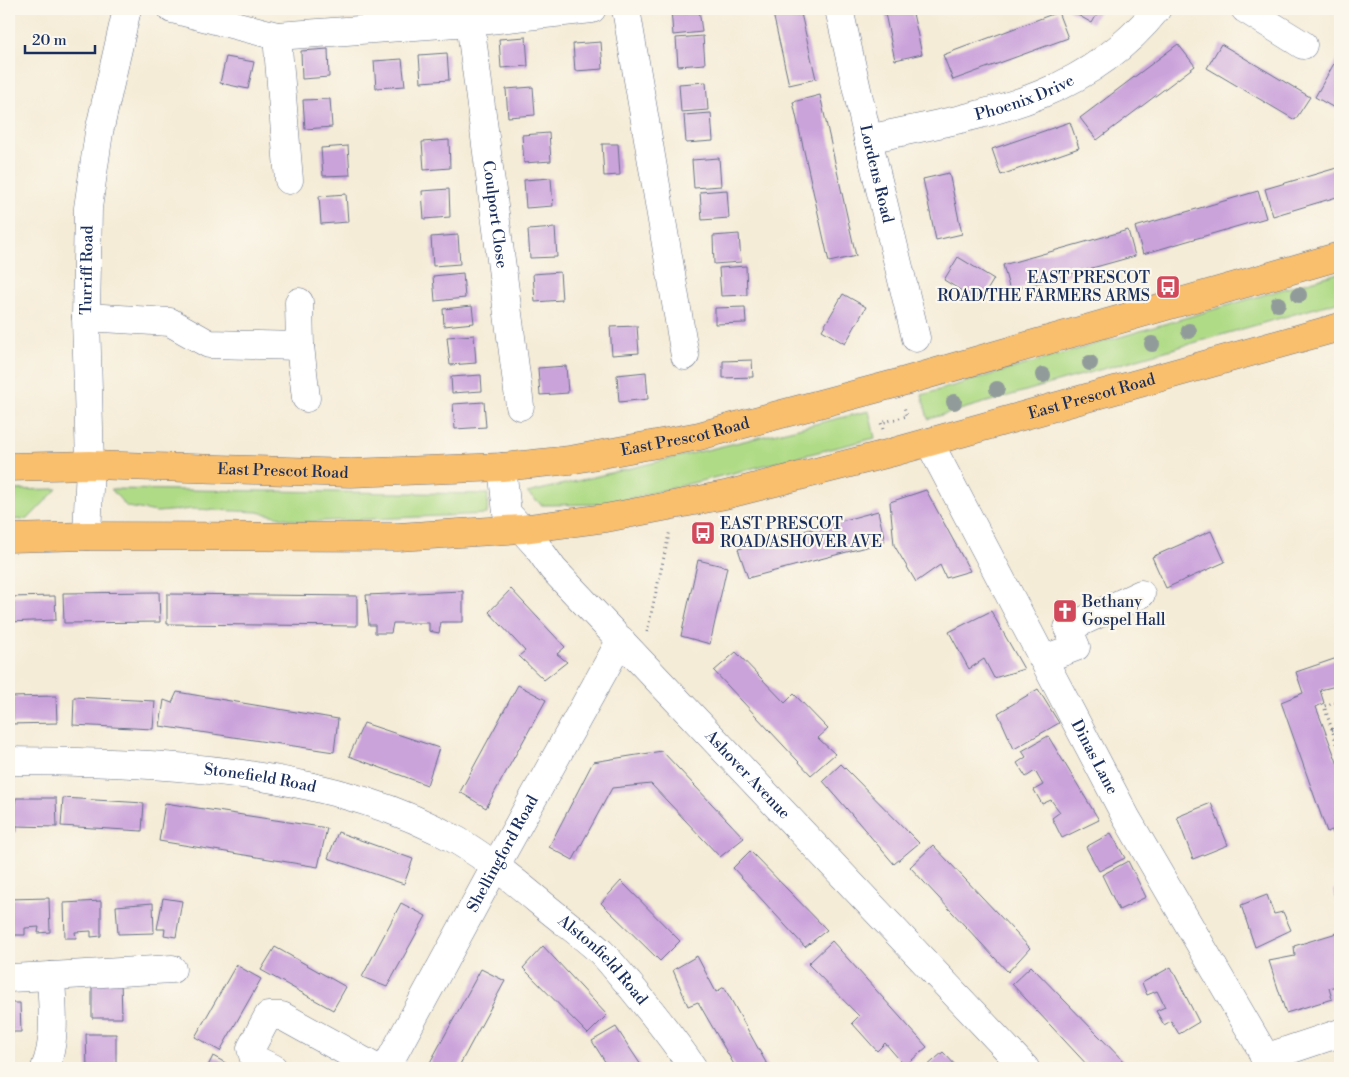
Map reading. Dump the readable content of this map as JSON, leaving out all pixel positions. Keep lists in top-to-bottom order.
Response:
{
  "streets": {
    "highway": ["East Prescot Road"],
    "street": [
      "Phoenix Drive",
      "Lordens Road",
      "Coulport Close",
      "Turriff Road",
      "Dinas Lane",
      "Ashover Avenue",
      "Stonefield Road",
      "Shellingford Road",
      "Alstonfield Road"
    ]
  },
  "crossings": [
    ["Phoenix Drive", "Lordens Road"],
    ["Turriff Road", "East Prescot Road"],
    ["East Prescot Road", "Dinas Lane"],
    ["East Prescot Road", "Ashover Avenue"],
    ["Ashover Avenue", "Shellingford Road"],
    ["Stonefield Road", "Shellingford Road"],
    ["Stonefield Road", "Alstonfield Road"],
    ["Shellingford Road", "Alstonfield Road"]
  ],
  "places": {
    "bus stop": ["EAST PRESCOT ROAD/THE FARMERS ARMS", "EAST PRESCOT ROAD/ASHOVER AVE"],
    "church": ["Bethany Gospel Hall"]
  },
  "scale_bar": "20 m"
}
